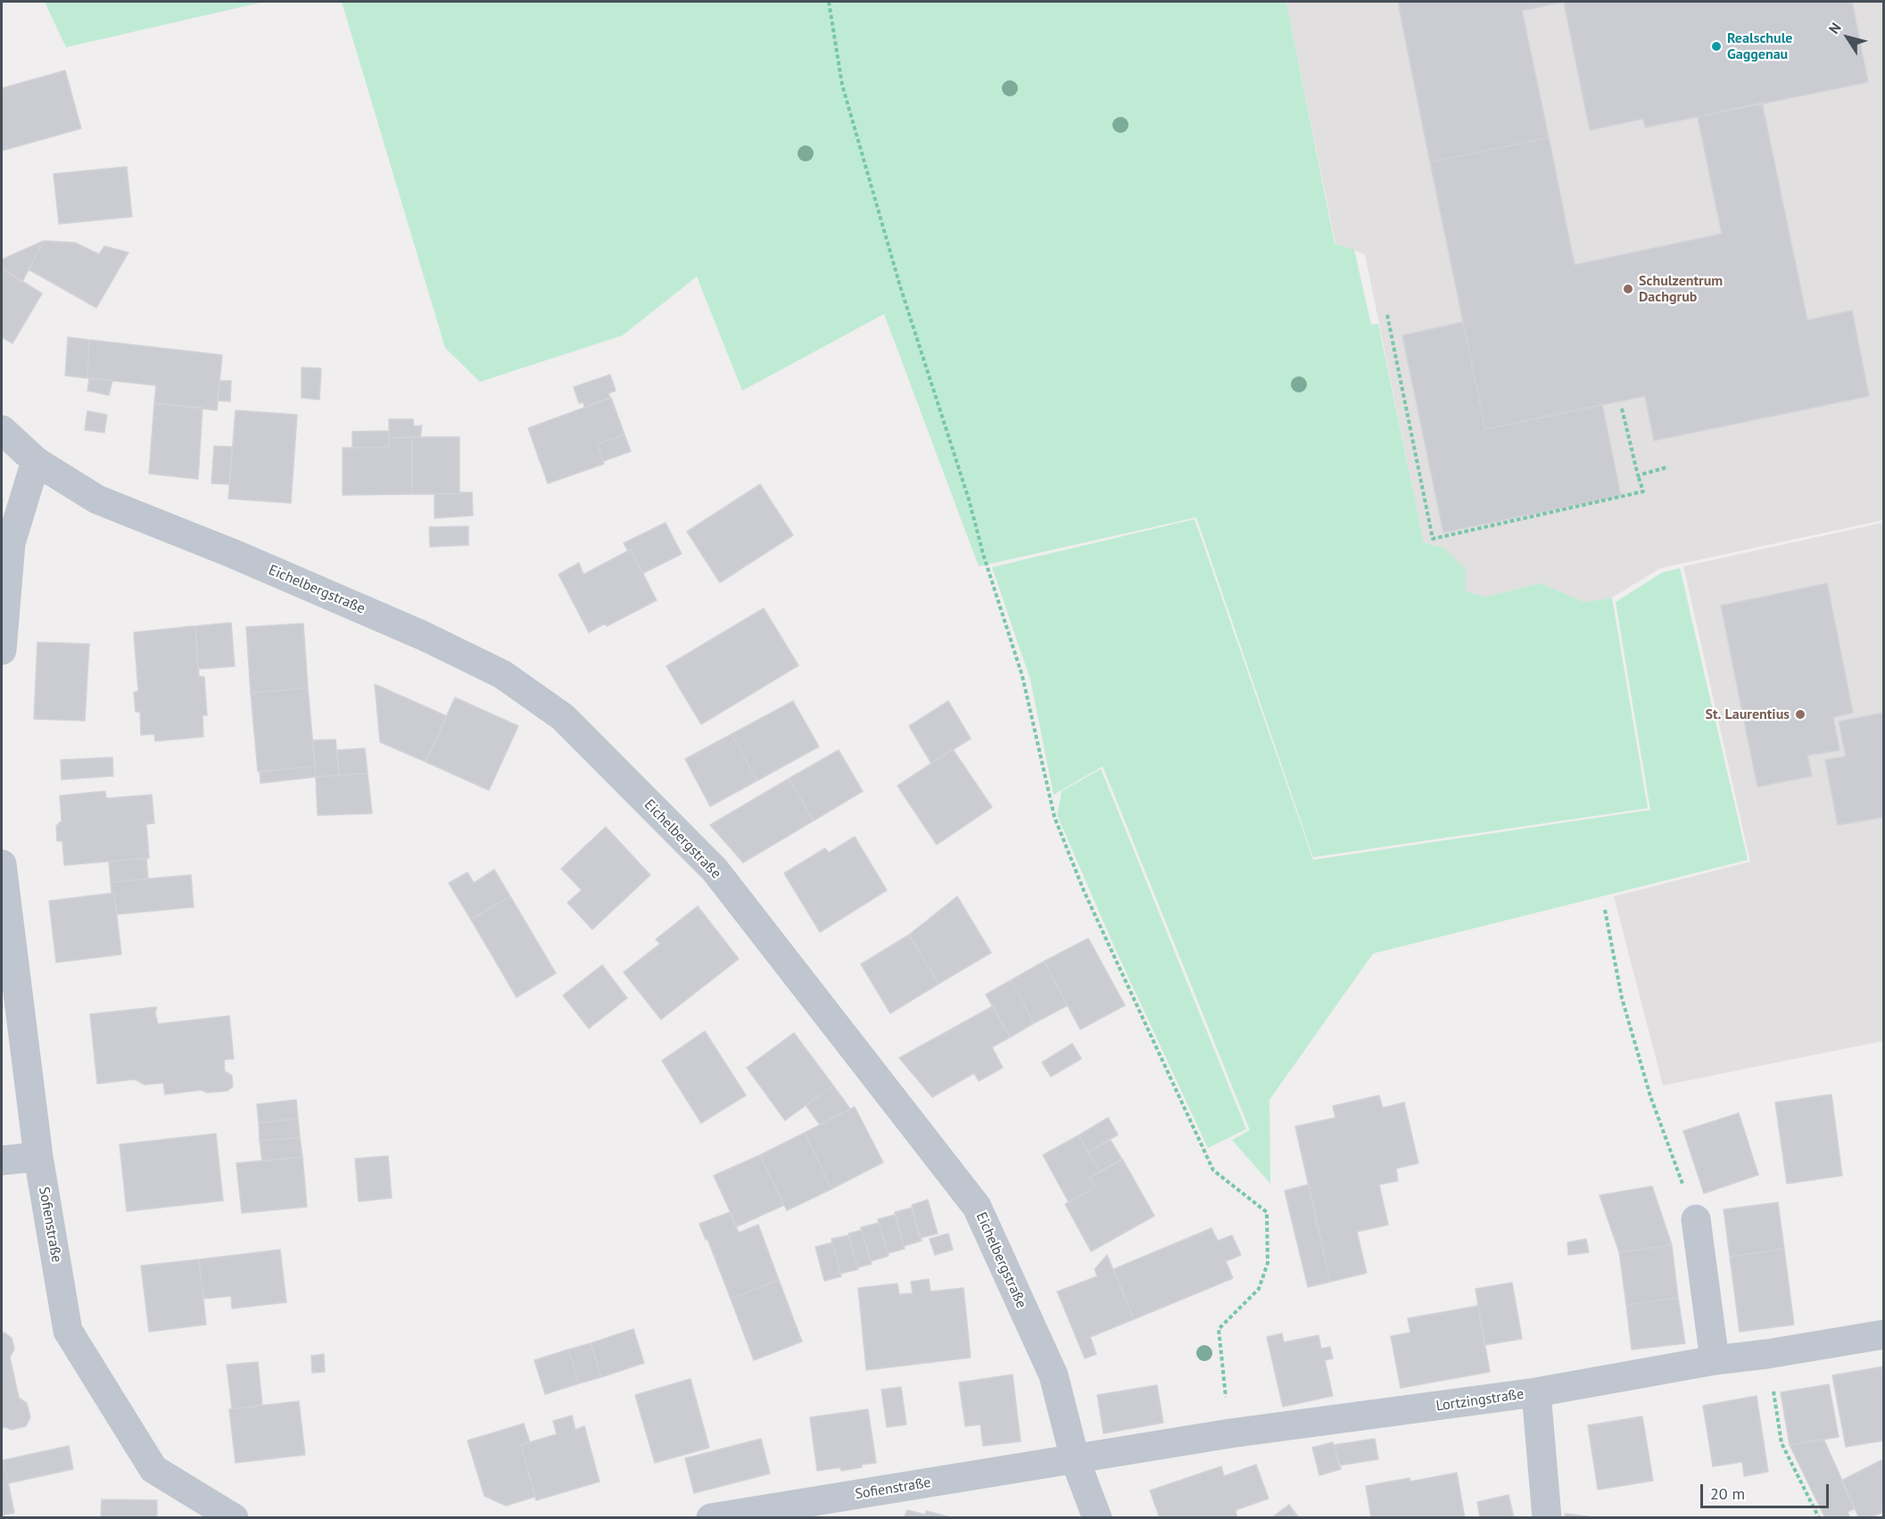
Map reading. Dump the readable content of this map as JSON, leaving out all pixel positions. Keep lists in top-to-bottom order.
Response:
{
  "streets": {
    "street": ["Eichelbergstraße", "Sofienstraße", "Lortzingstraße"]
  },
  "crossings": [
    ["Eichelbergstraße", "Sofienstraße"],
    ["Eichelbergstraße", "Lortzingstraße"],
    ["Sofienstraße", "Lortzingstraße"]
  ],
  "places": ["Realschule Gaggenau", "Schulzentrum Dachgrub", "St. Laurentius"],
  "scale_bar": "20 m",
  "north": "top left"
}
